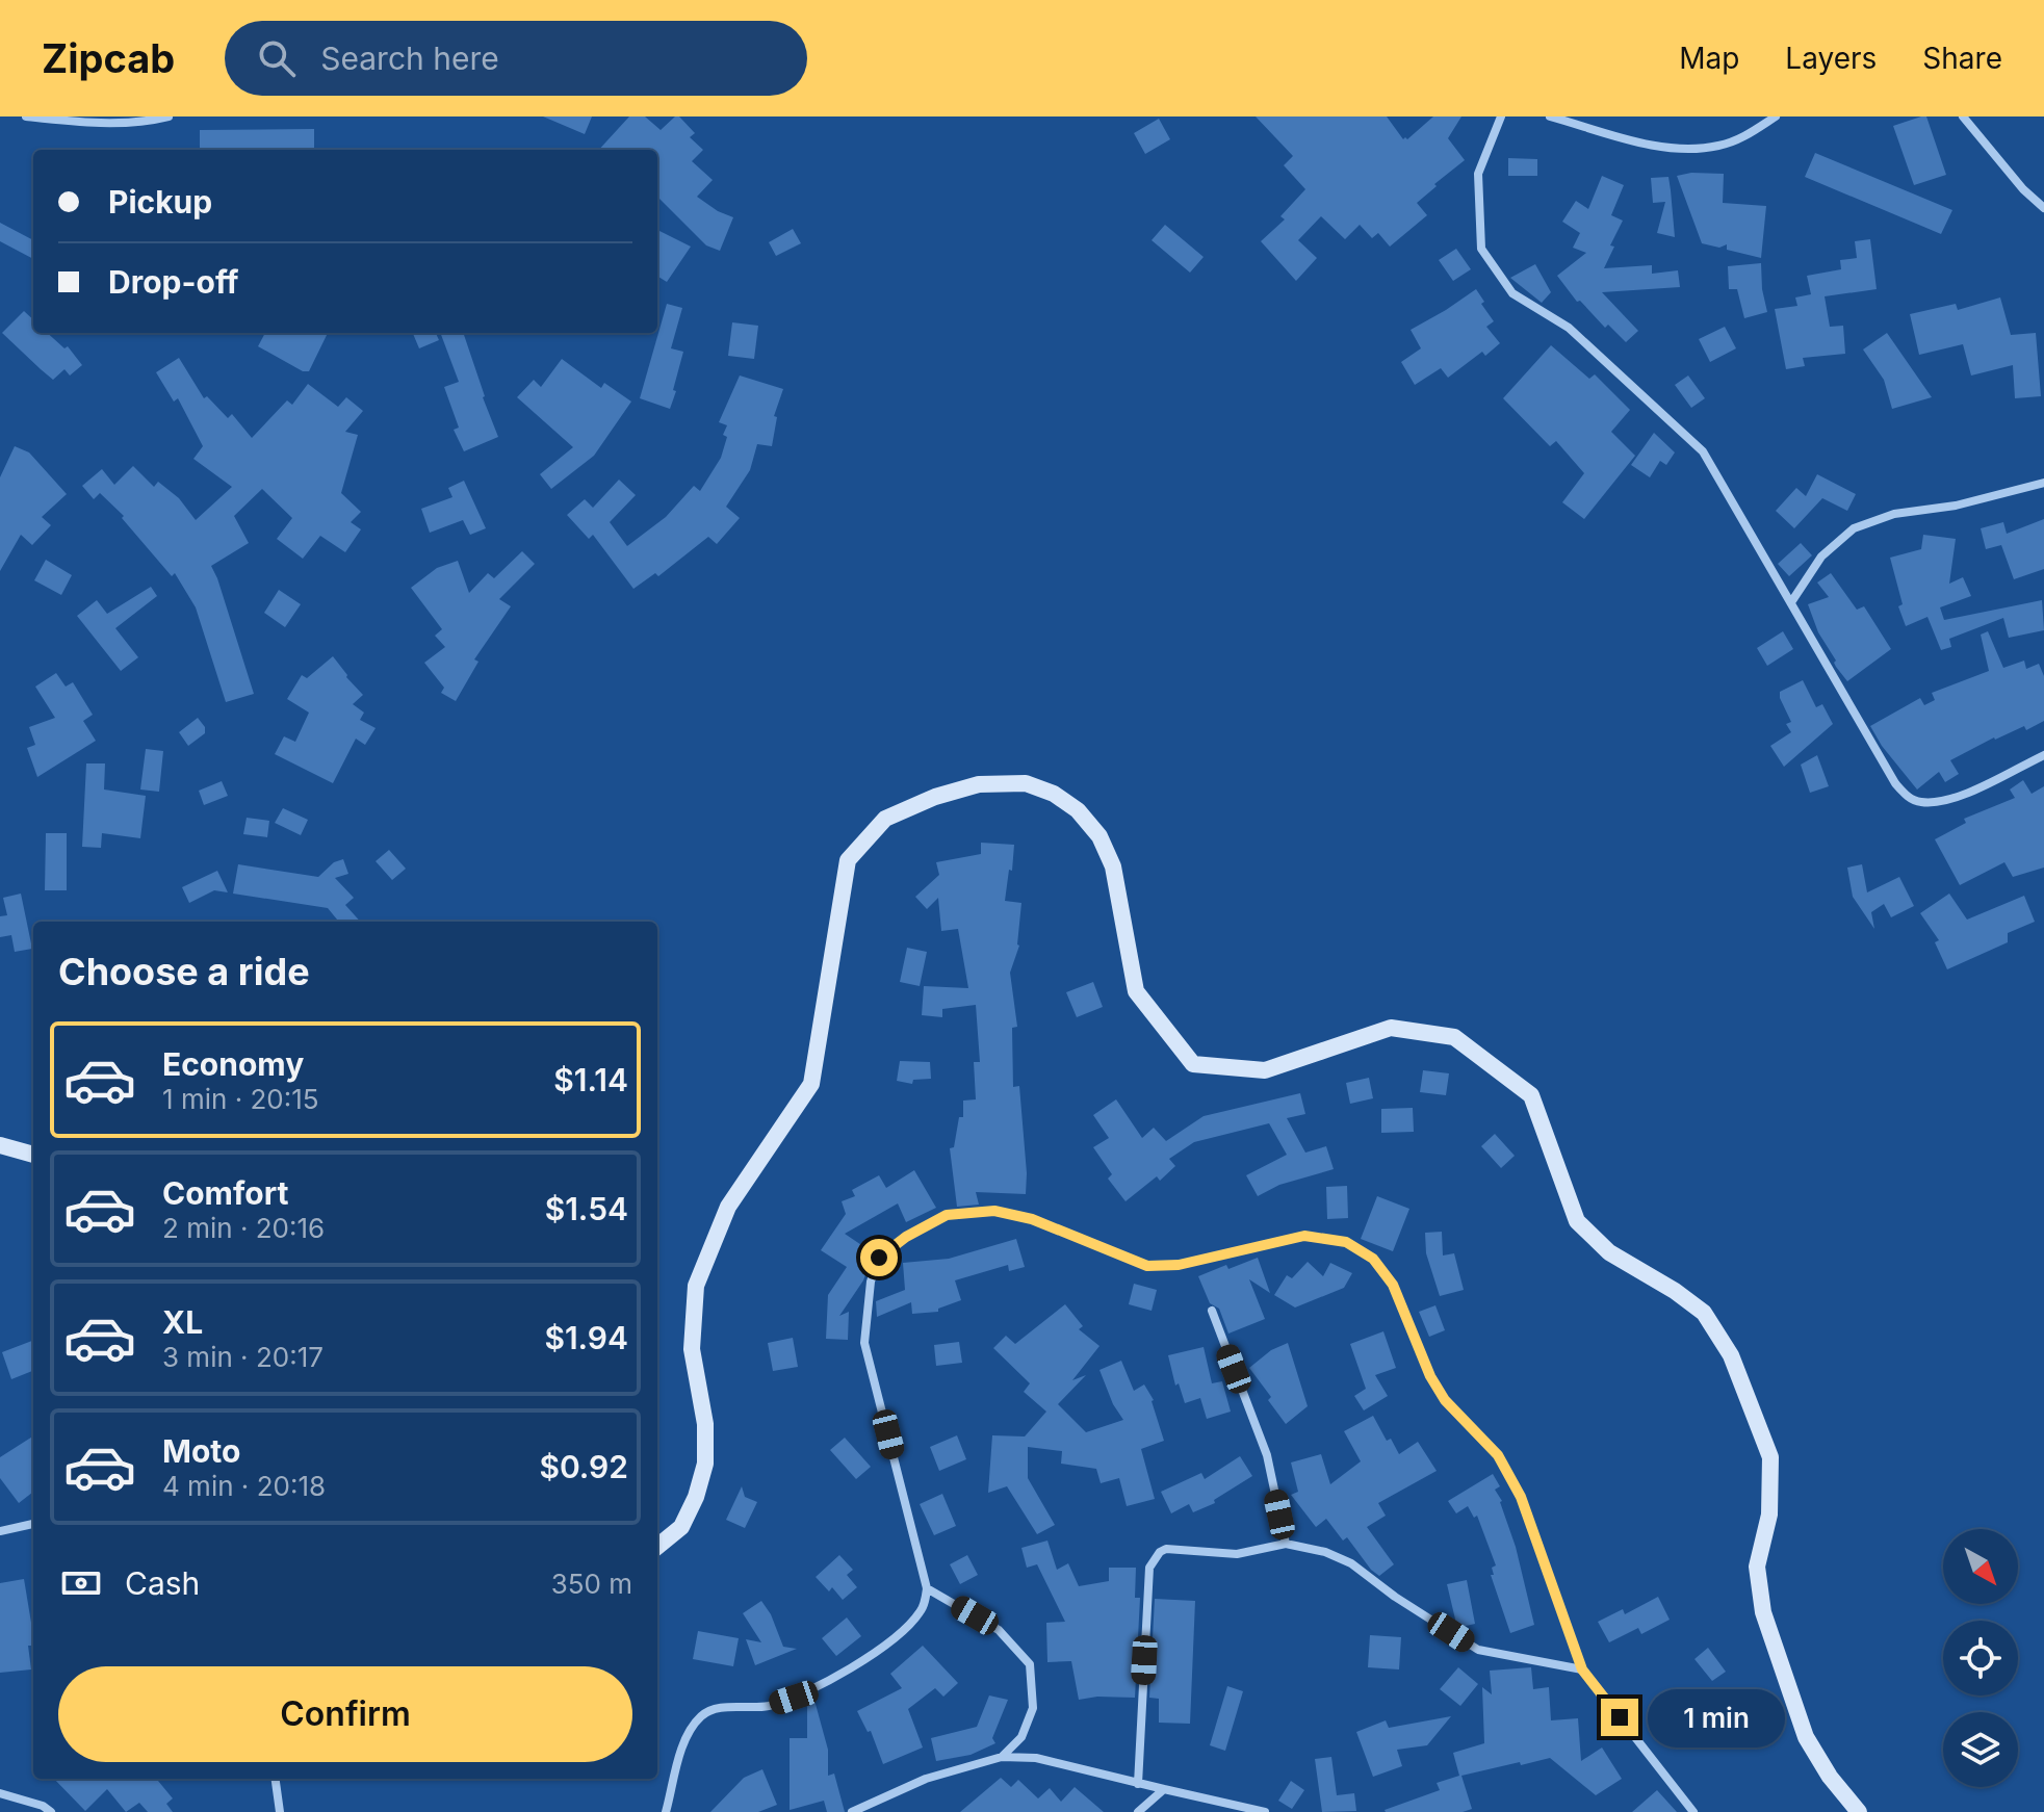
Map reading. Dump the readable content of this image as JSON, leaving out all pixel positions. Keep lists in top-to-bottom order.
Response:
{
  "north": "bottom right",
  "page": {
    "header": "Zipcab",
    "search": "Search here",
    "nav": ["Map", "Layers", "Share"],
    "banner": ["Pickup", "Drop-off"],
    "heading": "Choose a ride",
    "list": [
      {
        "name": "Economy",
        "note": "1 min · 20:15",
        "value": "$1.14"
      },
      {
        "name": "Comfort",
        "note": "2 min · 20:16",
        "value": "$1.54"
      },
      {
        "name": "XL",
        "note": "3 min · 20:17",
        "value": "$1.94"
      },
      {
        "name": "Moto",
        "note": "4 min · 20:18",
        "value": "$0.92"
      }
    ],
    "pay": ["Cash", "350 m"],
    "buttons": "Confirm",
    "bubble": "1 min"
  }
}
